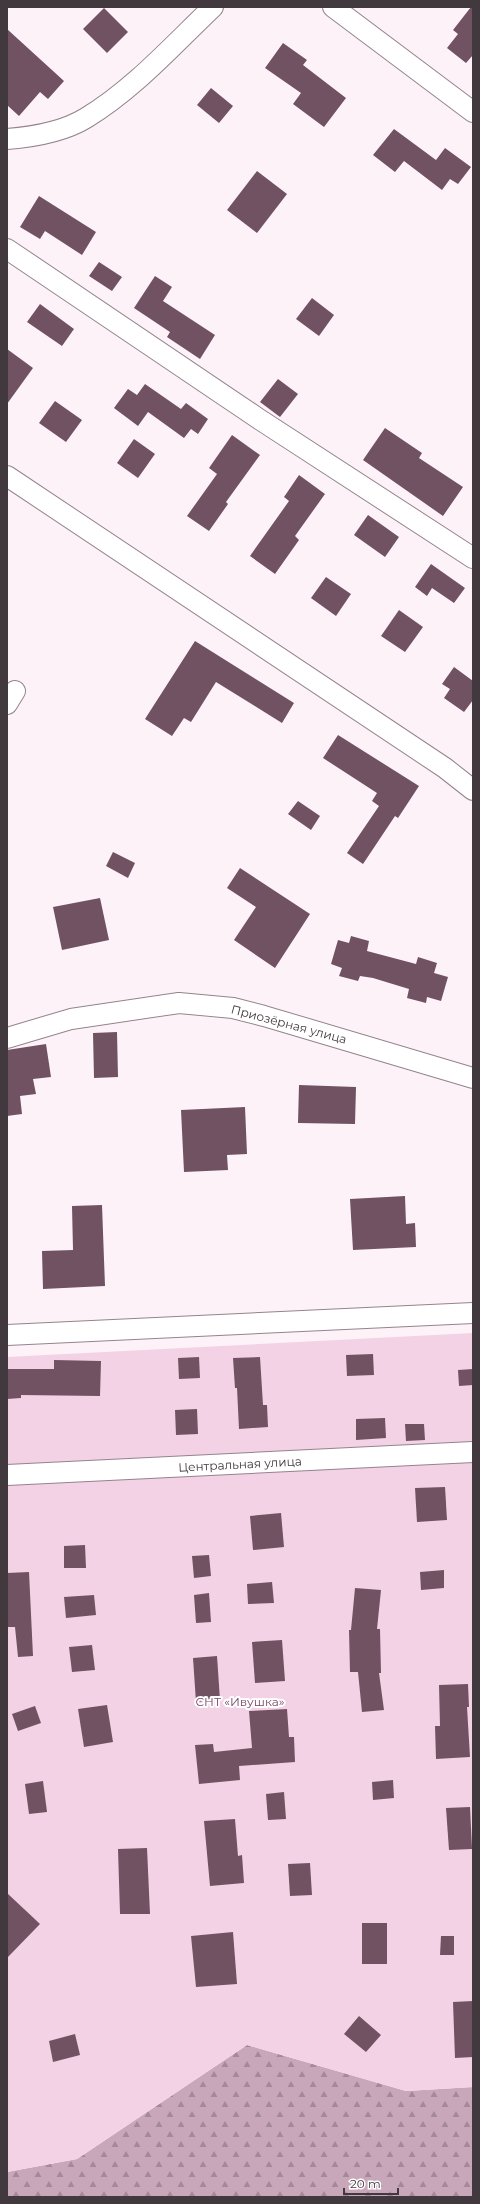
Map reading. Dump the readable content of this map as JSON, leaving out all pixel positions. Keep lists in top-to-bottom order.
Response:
{
  "streets": {
    "street": ["Приозёрная улица", "Центральная улица"]
  },
  "parks": ["СНТ «Ивушка»"],
  "scale_bar": "20 m"
}
